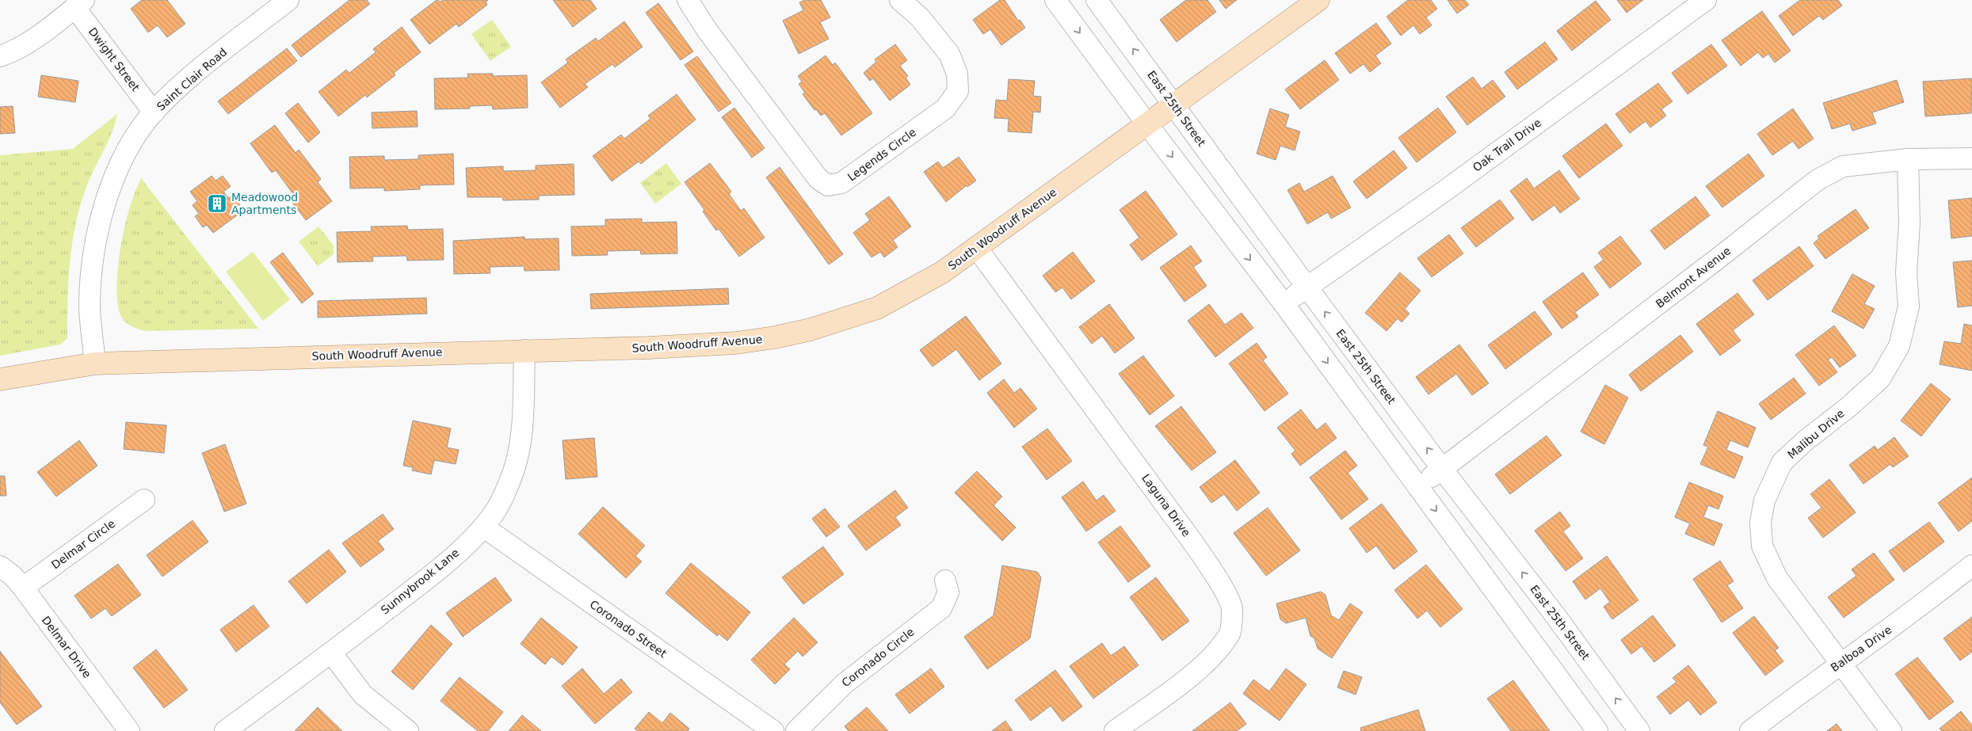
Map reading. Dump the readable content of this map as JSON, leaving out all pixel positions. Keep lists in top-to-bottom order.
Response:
{
  "streets": {
    "main road": ["South Woodruff Avenue"],
    "street": [
      "Dwight Street",
      "Saint Clair Road",
      "East 25th Street",
      "Oak Trail Drive",
      "Legends Circle",
      "Belmont Avenue",
      "Malibu Drive",
      "Laguna Drive",
      "Delmar Circle",
      "Sunnybrook Lane",
      "Coronado Street",
      "Delmar Drive",
      "Balboa Drive",
      "Coronado Circle"
    ]
  },
  "crossings": [
    ["Dwight Street", "Saint Clair Road"],
    ["Saint Clair Road", "South Woodruff Avenue"],
    ["East 25th Street", "Oak Trail Drive"],
    ["East 25th Street", "South Woodruff Avenue"],
    ["East 25th Street", "Belmont Avenue"],
    ["South Woodruff Avenue", "Laguna Drive"],
    ["South Woodruff Avenue", "Sunnybrook Lane"],
    ["Belmont Avenue", "Malibu Drive"],
    ["Malibu Drive", "Balboa Drive"],
    ["Delmar Circle", "Delmar Drive"],
    ["Sunnybrook Lane", "Coronado Street"]
  ],
  "places": {
    "building": ["Meadowood Apartments"]
  }
}
